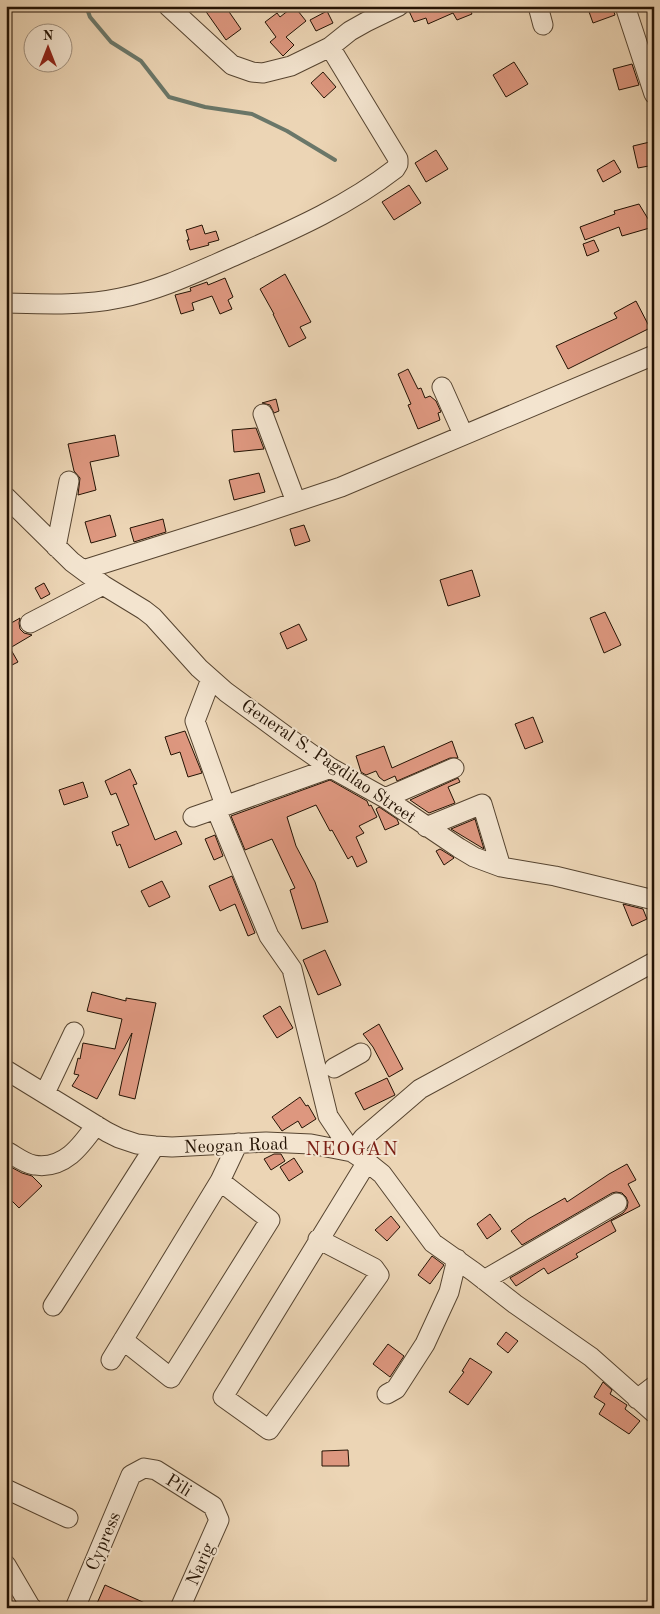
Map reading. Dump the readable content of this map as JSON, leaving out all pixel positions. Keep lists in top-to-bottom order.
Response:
{
  "streets": {
    "street": [
      "General S. Pagdilao Street",
      "Neogan Road",
      "Pili",
      "Cypress",
      "Narig"
    ]
  },
  "crossings": [
    ["Pili", "Cypress"],
    ["Pili", "Narig"]
  ],
  "districts": ["NEOGAN"],
  "north": "top"
}
